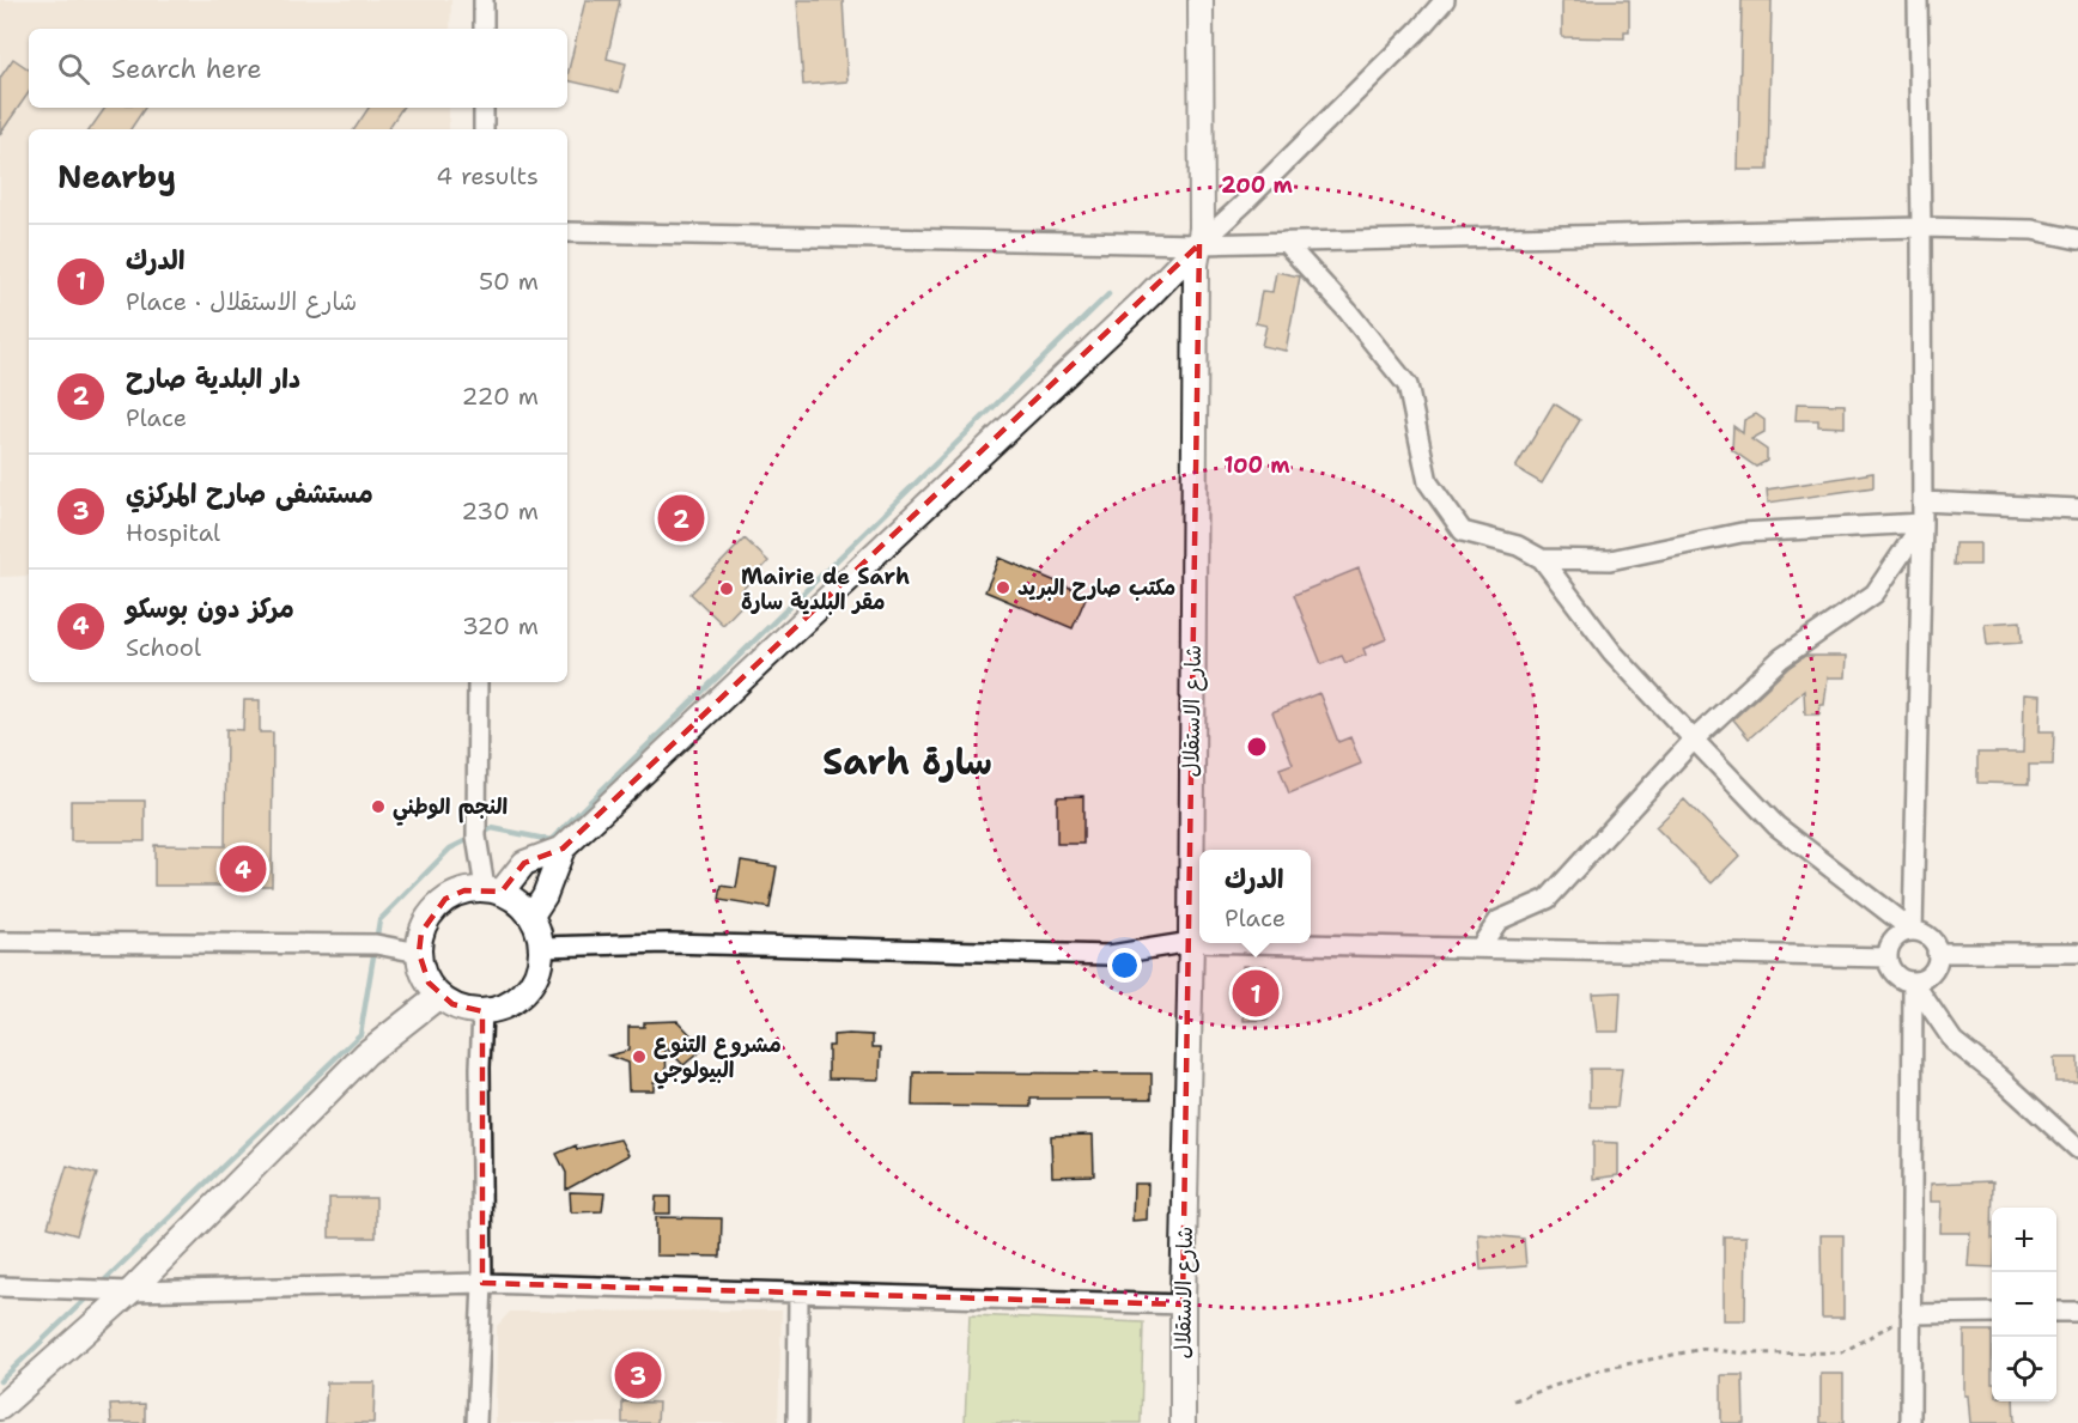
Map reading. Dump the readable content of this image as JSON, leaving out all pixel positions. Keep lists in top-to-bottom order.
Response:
{
  "streets": {
    "street": ["شارع الاستقلال"]
  },
  "districts": ["Sarh سارة"],
  "places": [
    "مكتب صارح البريد",
    "Mairie de Sarh مقر البلدية سارة",
    "النجم الوطني",
    "مشروع التنوع البيولوجي"
  ],
  "page": {
    "search": "Search here",
    "heading": ["Nearby", "4 results"],
    "list": [
      {
        "mark": "1",
        "name": "الدرك",
        "note": "Place · شارع الاستقلال",
        "value": "50 m"
      },
      {
        "mark": "2",
        "name": "دار البلدية صارح",
        "note": "Place",
        "value": "220 m"
      },
      {
        "mark": "3",
        "name": "مستشفى صارح المركزي",
        "note": "Hospital",
        "value": "230 m"
      },
      {
        "mark": "4",
        "name": "مركز دون بوسكو",
        "note": "School",
        "value": "320 m"
      }
    ],
    "pins": [
      "2",
      "4",
      "1",
      "3"
    ],
    "popup": ["الدرك", "Place"],
    "map_buttons": ["+", "−"]
  },
  "rings": ["200 m", "100 m"]
}
